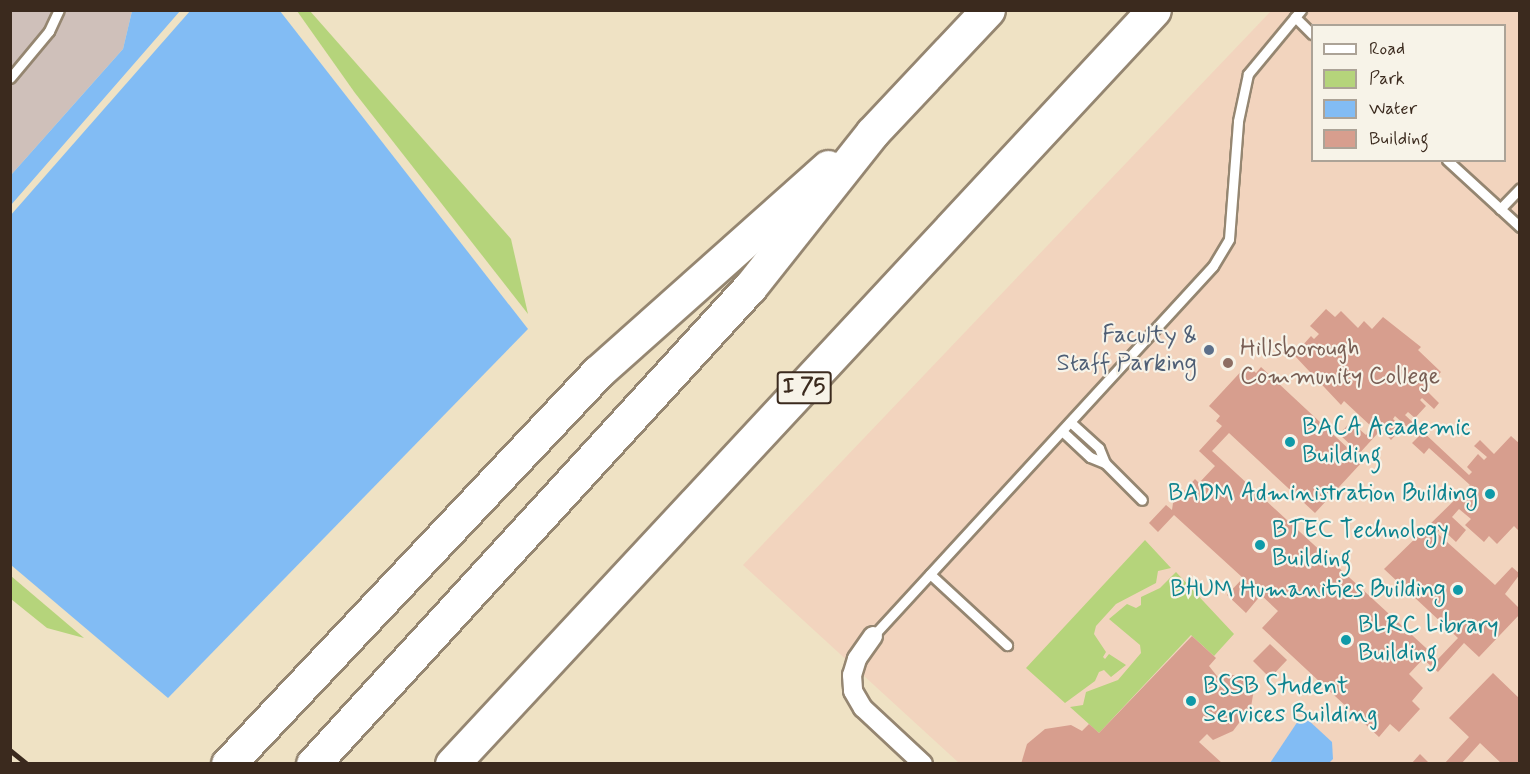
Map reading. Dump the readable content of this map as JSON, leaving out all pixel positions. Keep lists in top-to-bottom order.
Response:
{
  "streets": {
    "highway": ["I 75"]
  },
  "places": [
    "Faculty & Staff Parking",
    "Hillsborough Community College",
    "BACA Academic Building",
    "BADM Administration Building",
    "BTEC Technology Building",
    "BHUM Humanities Building",
    "BLRC Library Building",
    "BSSB Student Services Building"
  ],
  "legend": [
    "Road",
    "Park",
    "Water",
    "Building"
  ]
}
